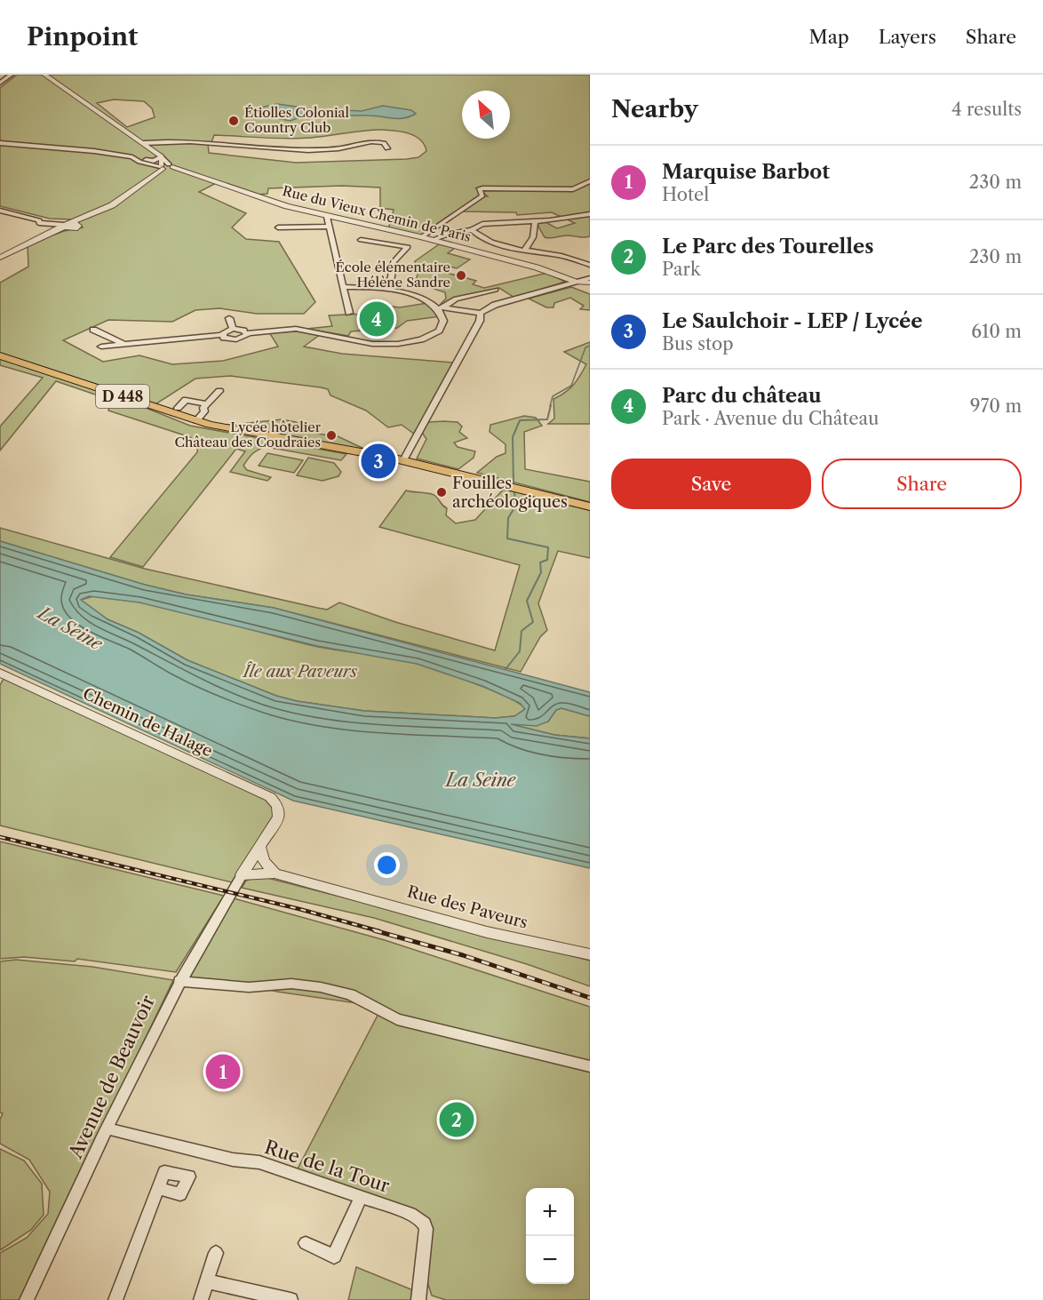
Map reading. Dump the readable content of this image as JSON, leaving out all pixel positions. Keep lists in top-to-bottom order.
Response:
{
  "streets": {
    "main road": ["D 448"],
    "street": [
      "Rue du Vieux Chemin de Paris",
      "Chemin de Halage",
      "Rue des Paveurs",
      "Avenue de Beauvoir",
      "Rue de la Tour"
    ]
  },
  "crossings": [
    ["Rue des Paveurs", "Avenue de Beauvoir"],
    ["Avenue de Beauvoir", "Rue de la Tour"]
  ],
  "water": ["La Seine"],
  "parks": ["Île aux Paveurs"],
  "places": [
    "Étiolles Colonial Country Club",
    "École élémentaire Hélène Sandre",
    "Lycée hôtelier Château des Coudraies",
    "Fouilles archéologiques"
  ],
  "north": "top left",
  "page": {
    "header": "Pinpoint",
    "nav": ["Map", "Layers", "Share"],
    "heading": ["Nearby", "4 results"],
    "list": [
      {
        "mark": "1",
        "name": "Marquise Barbot",
        "note": "Hotel",
        "value": "230 m"
      },
      {
        "mark": "2",
        "name": "Le Parc des Tourelles",
        "note": "Park",
        "value": "230 m"
      },
      {
        "mark": "3",
        "name": "Le Saulchoir - LEP / Lycée",
        "note": "Bus stop",
        "value": "610 m"
      },
      {
        "mark": "4",
        "name": "Parc du château",
        "note": "Park · Avenue du Château",
        "value": "970 m"
      }
    ],
    "pins": [
      "4",
      "3",
      "1",
      "2"
    ],
    "buttons": ["Save", "Share"],
    "map_buttons": ["+", "−"]
  }
}
